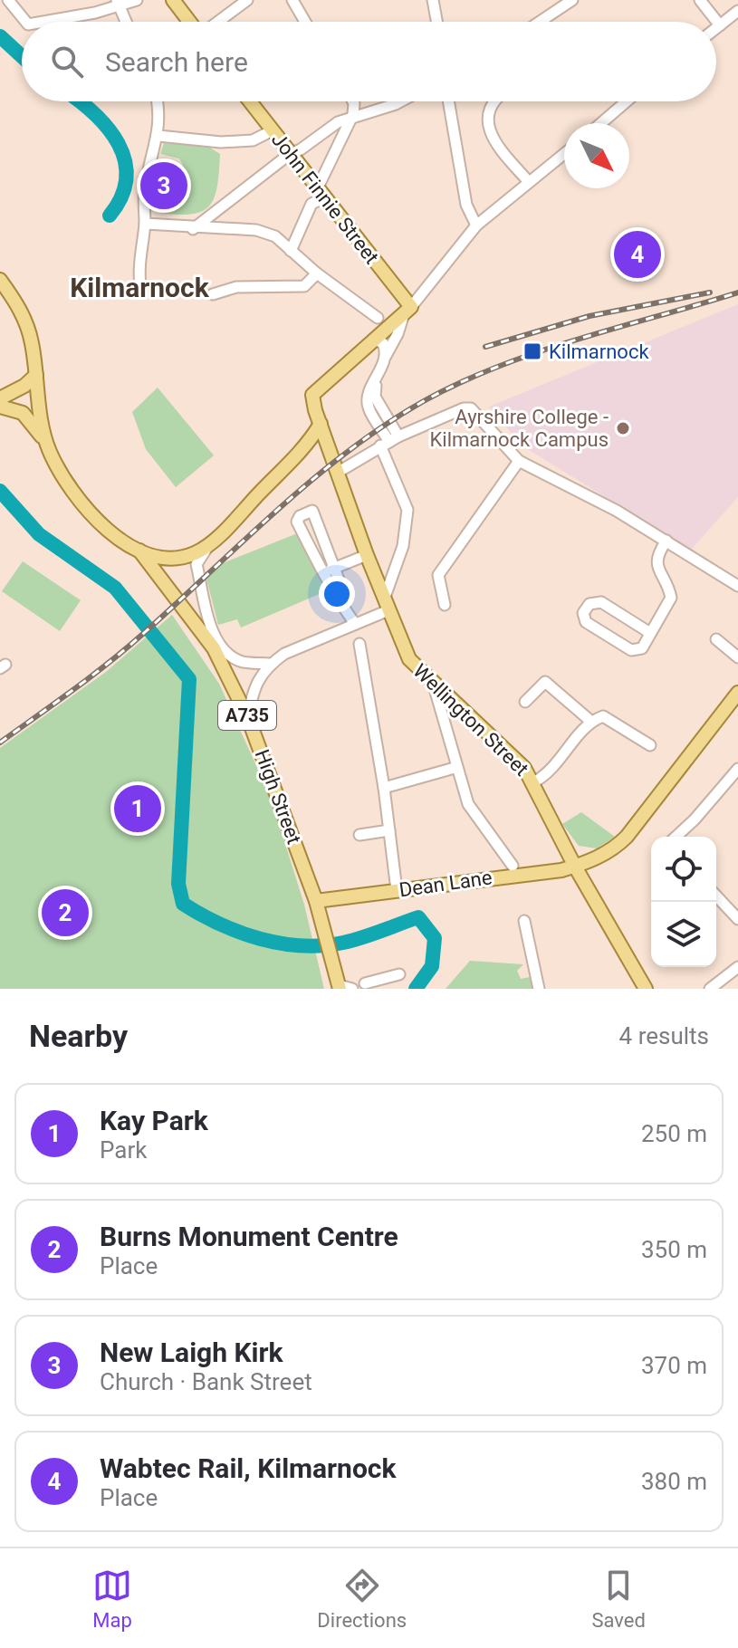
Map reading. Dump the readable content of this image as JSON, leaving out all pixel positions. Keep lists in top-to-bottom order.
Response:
{
  "streets": {
    "main road": [
      "John Finnie Street",
      "A735",
      "Wellington Street",
      "High Street",
      "Dean Lane"
    ]
  },
  "crossings": [
    ["A735", "Wellington Street"],
    ["A735", "High Street"],
    ["Wellington Street", "Dean Lane"],
    ["High Street", "Dean Lane"]
  ],
  "districts": ["Kilmarnock"],
  "places": {
    "transit": ["Kilmarnock"],
    "other": ["Ayrshire College - Kilmarnock Campus"]
  },
  "north": "bottom right",
  "page": {
    "search": "Search here",
    "pins": [
      "3",
      "4",
      "1",
      "2"
    ],
    "heading": ["Nearby", "4 results"],
    "list": [
      {
        "mark": "1",
        "name": "Kay Park",
        "note": "Park",
        "value": "250 m"
      },
      {
        "mark": "2",
        "name": "Burns Monument Centre",
        "note": "Place",
        "value": "350 m"
      },
      {
        "mark": "3",
        "name": "New Laigh Kirk",
        "note": "Church · Bank Street",
        "value": "370 m"
      },
      {
        "mark": "4",
        "name": "Wabtec Rail, Kilmarnock",
        "note": "Place",
        "value": "380 m"
      }
    ],
    "nav": ["Map", "Directions", "Saved"]
  }
}
